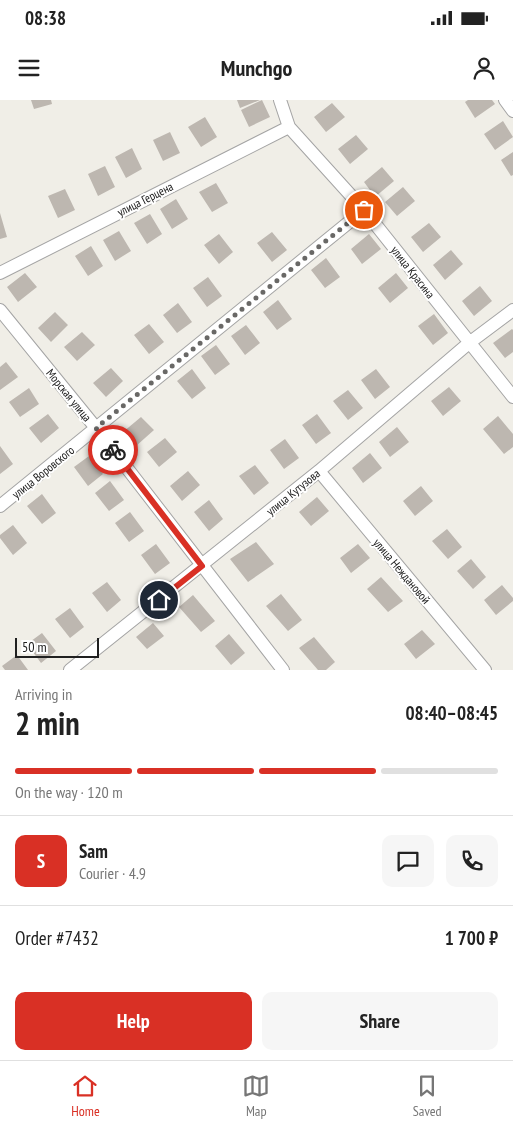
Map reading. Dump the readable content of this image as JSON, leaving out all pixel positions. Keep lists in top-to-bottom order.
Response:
{
  "streets": {
    "street": [
      "улица Герцена",
      "улица Красина",
      "Морская улица",
      "улица Воровского",
      "улица Кутузова",
      "улица Неждановой"
    ]
  },
  "crossings": [
    ["улица Герцена", "улица Красина"],
    ["улица Красина", "улица Воровского"],
    ["улица Красина", "улица Кутузова"],
    ["Морская улица", "улица Воровского"],
    ["Морская улица", "улица Кутузова"],
    ["улица Кутузова", "улица Неждановой"]
  ],
  "scale_bar": "50 m",
  "page": {
    "status": "08:38",
    "header": "Munchgo",
    "scale": "50 m",
    "heading": ["2 min", "Arriving in", "08:40–08:45"],
    "panel": [
      "Sam",
      "Courier · 4.9",
      "Order #7432",
      "1 700 ₽"
    ],
    "bar": "On the way · 120 m",
    "round": "S",
    "buttons": ["Help", "Share"],
    "tabs": ["Home", "Map", "Saved"]
  }
}
